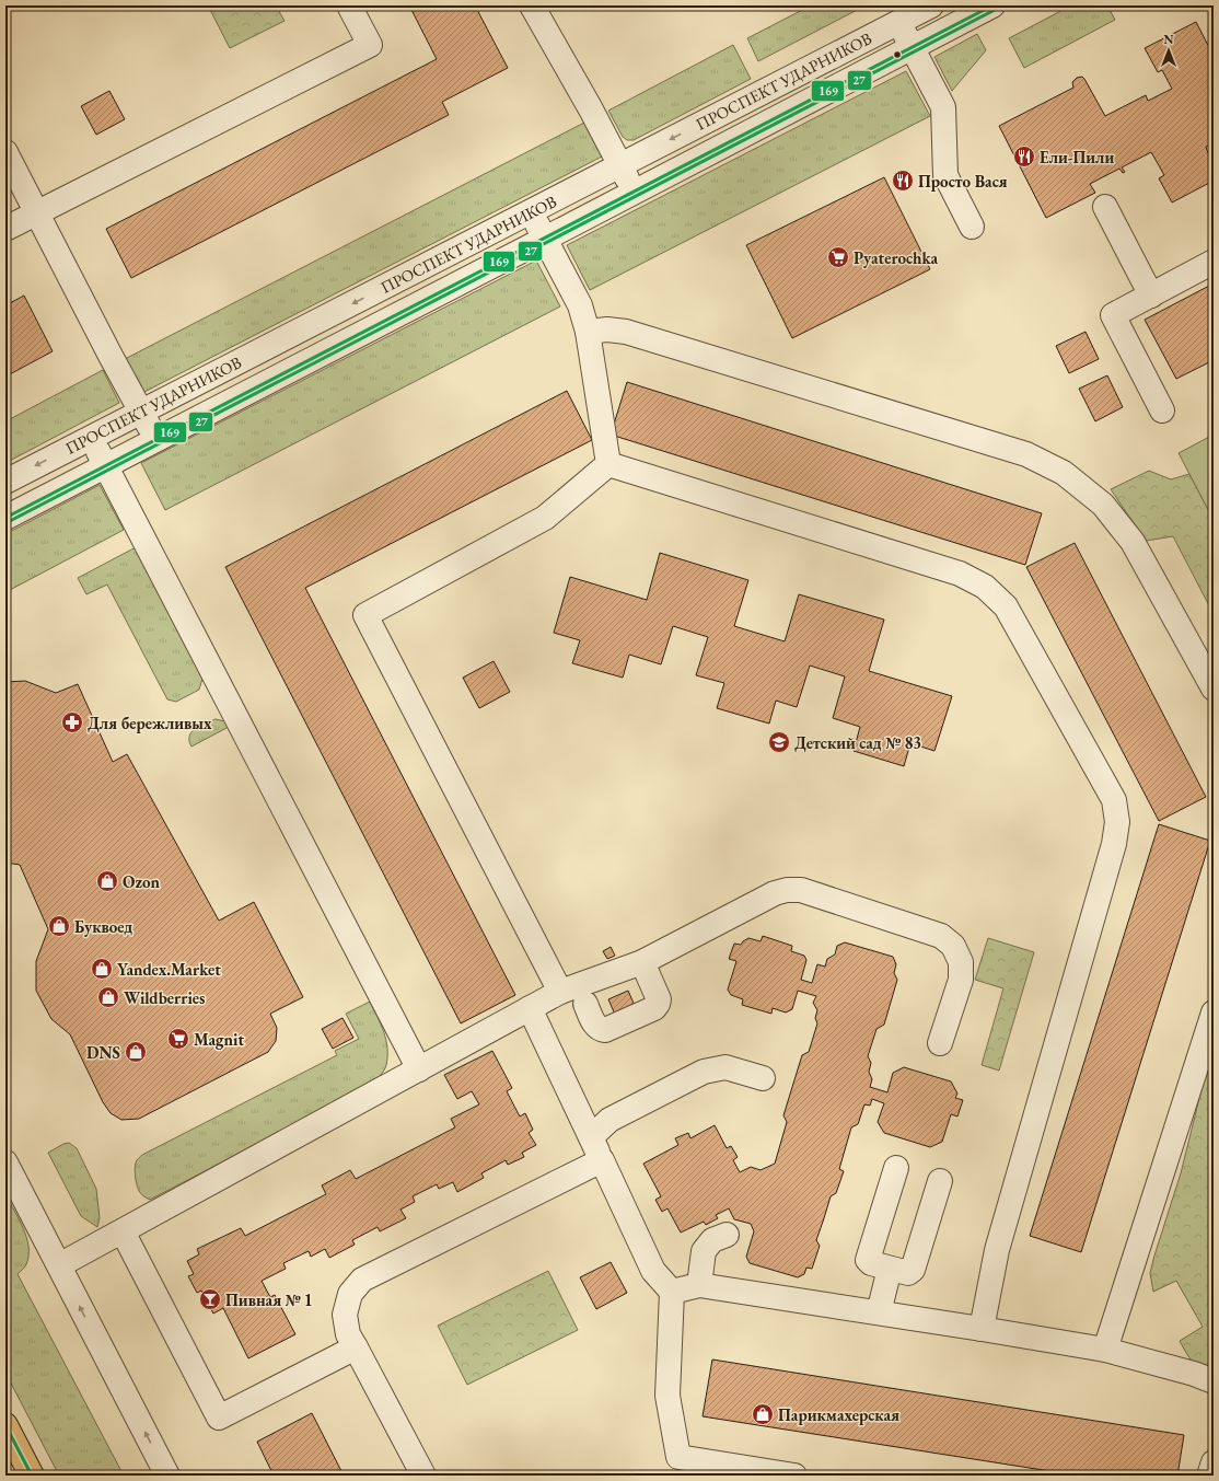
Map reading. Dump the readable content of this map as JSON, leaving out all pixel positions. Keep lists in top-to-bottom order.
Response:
{
  "streets": {
    "street": ["ПРОСПЕКТ УДАРНИКОВ"]
  },
  "places": {
    "restaurant": ["Ели-Пили", "Просто Вася"],
    "supermarket": ["Pyaterochka", "Magnit"],
    "pharmacy": ["Для бережливых"],
    "school or university": ["Детский сад № 83"],
    "shop": [
      "Ozon",
      "Буквоед",
      "Yandex.Market",
      "Wildberries",
      "DNS",
      "Парикмахерская"
    ],
    "bar": ["Пивная № 1"]
  },
  "lines": ["transit line 169", "transit line 27"],
  "north": "top"
}
